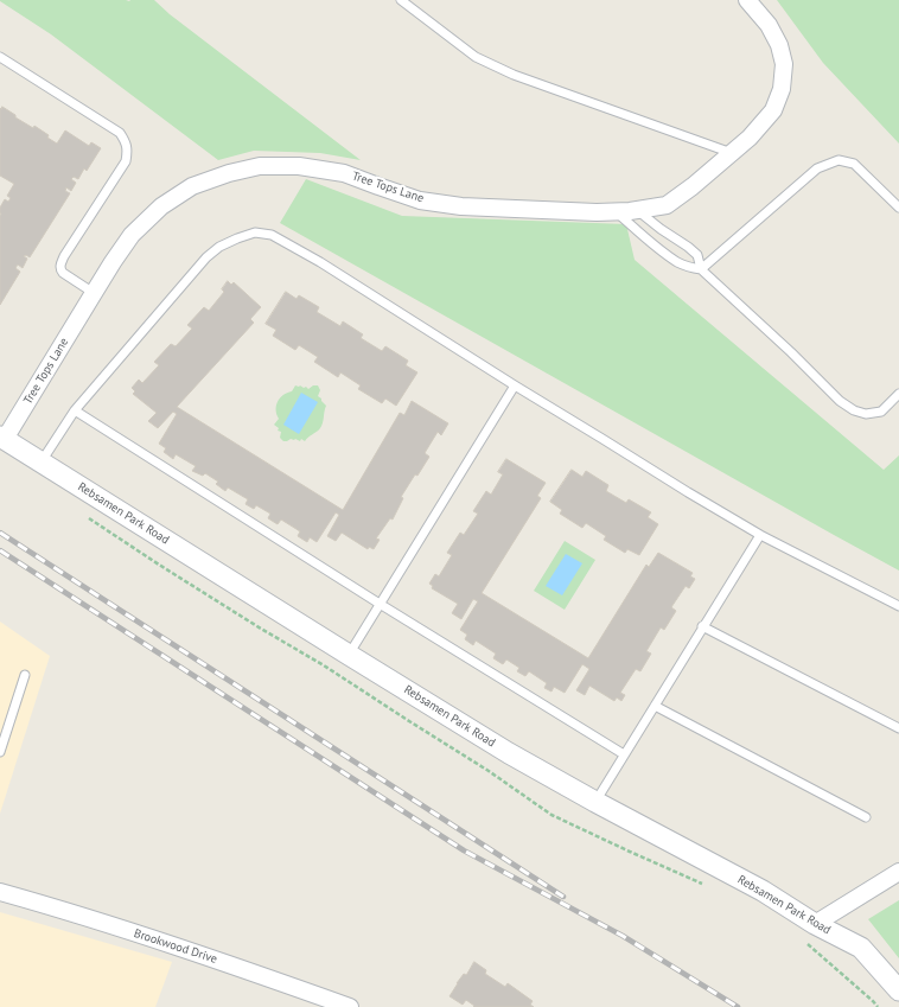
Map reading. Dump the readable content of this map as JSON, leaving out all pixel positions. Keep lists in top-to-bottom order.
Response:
{
  "streets": {
    "street": ["Tree Tops Lane", "Rebsamen Park Road", "Brookwood Drive"]
  },
  "crossings": [
    ["Tree Tops Lane", "Rebsamen Park Road"]
  ]
}
